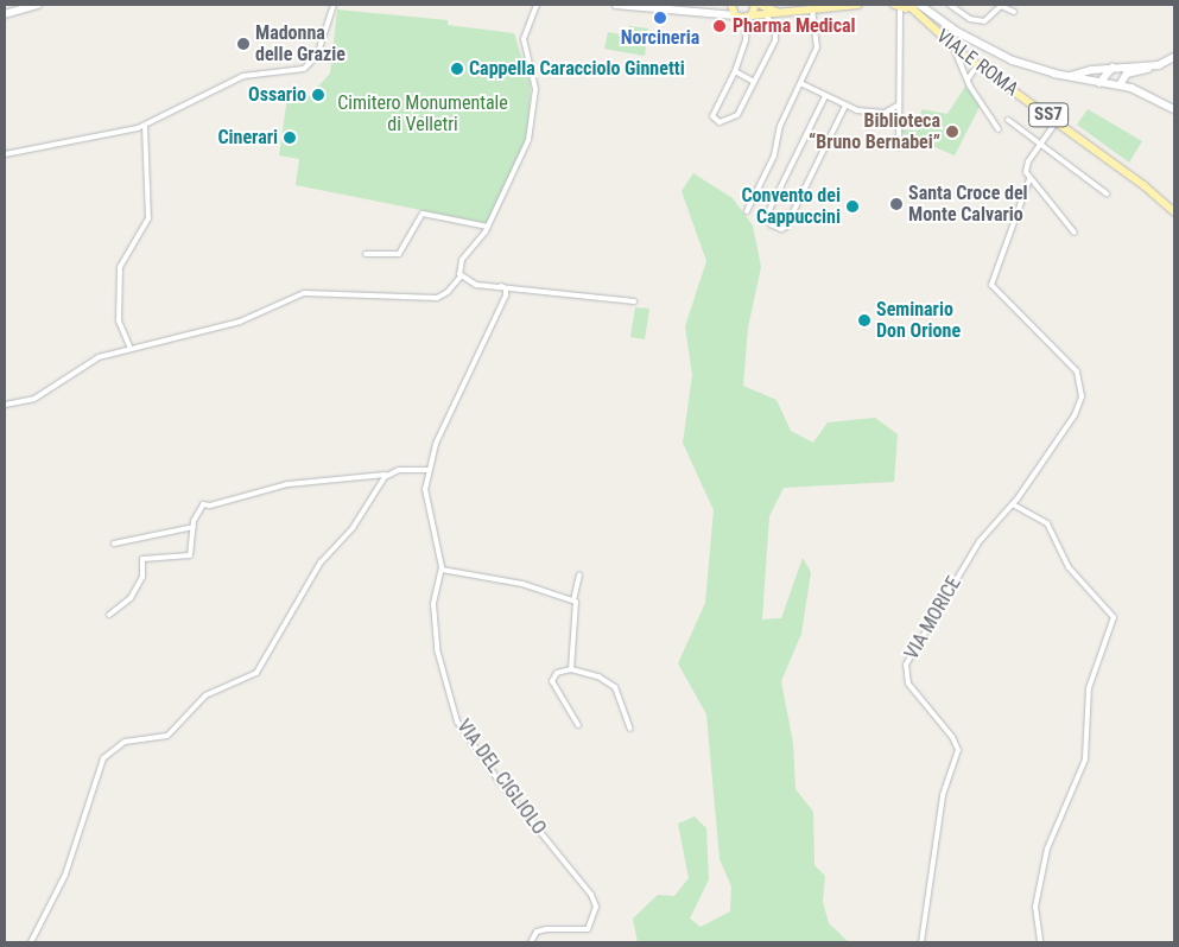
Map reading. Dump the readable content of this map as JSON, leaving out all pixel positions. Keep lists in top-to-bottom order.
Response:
{
  "streets": {
    "main road": ["VIALE ROMA", "SS7"],
    "street": ["VIA MORICE", "VIA DEL CIGLIOLO"]
  },
  "parks": ["Cimitero Monumentale di Velletri"],
  "places": [
    "Norcineria",
    "Pharma Medical",
    "Madonna delle Grazie",
    "Cappella Caracciolo Ginnetti",
    "Ossario",
    "Biblioteca “Bruno Bernabei”",
    "Cinerari",
    "Santa Croce del Monte Calvario",
    "Convento dei Cappuccini",
    "Seminario Don Orione"
  ]
}
